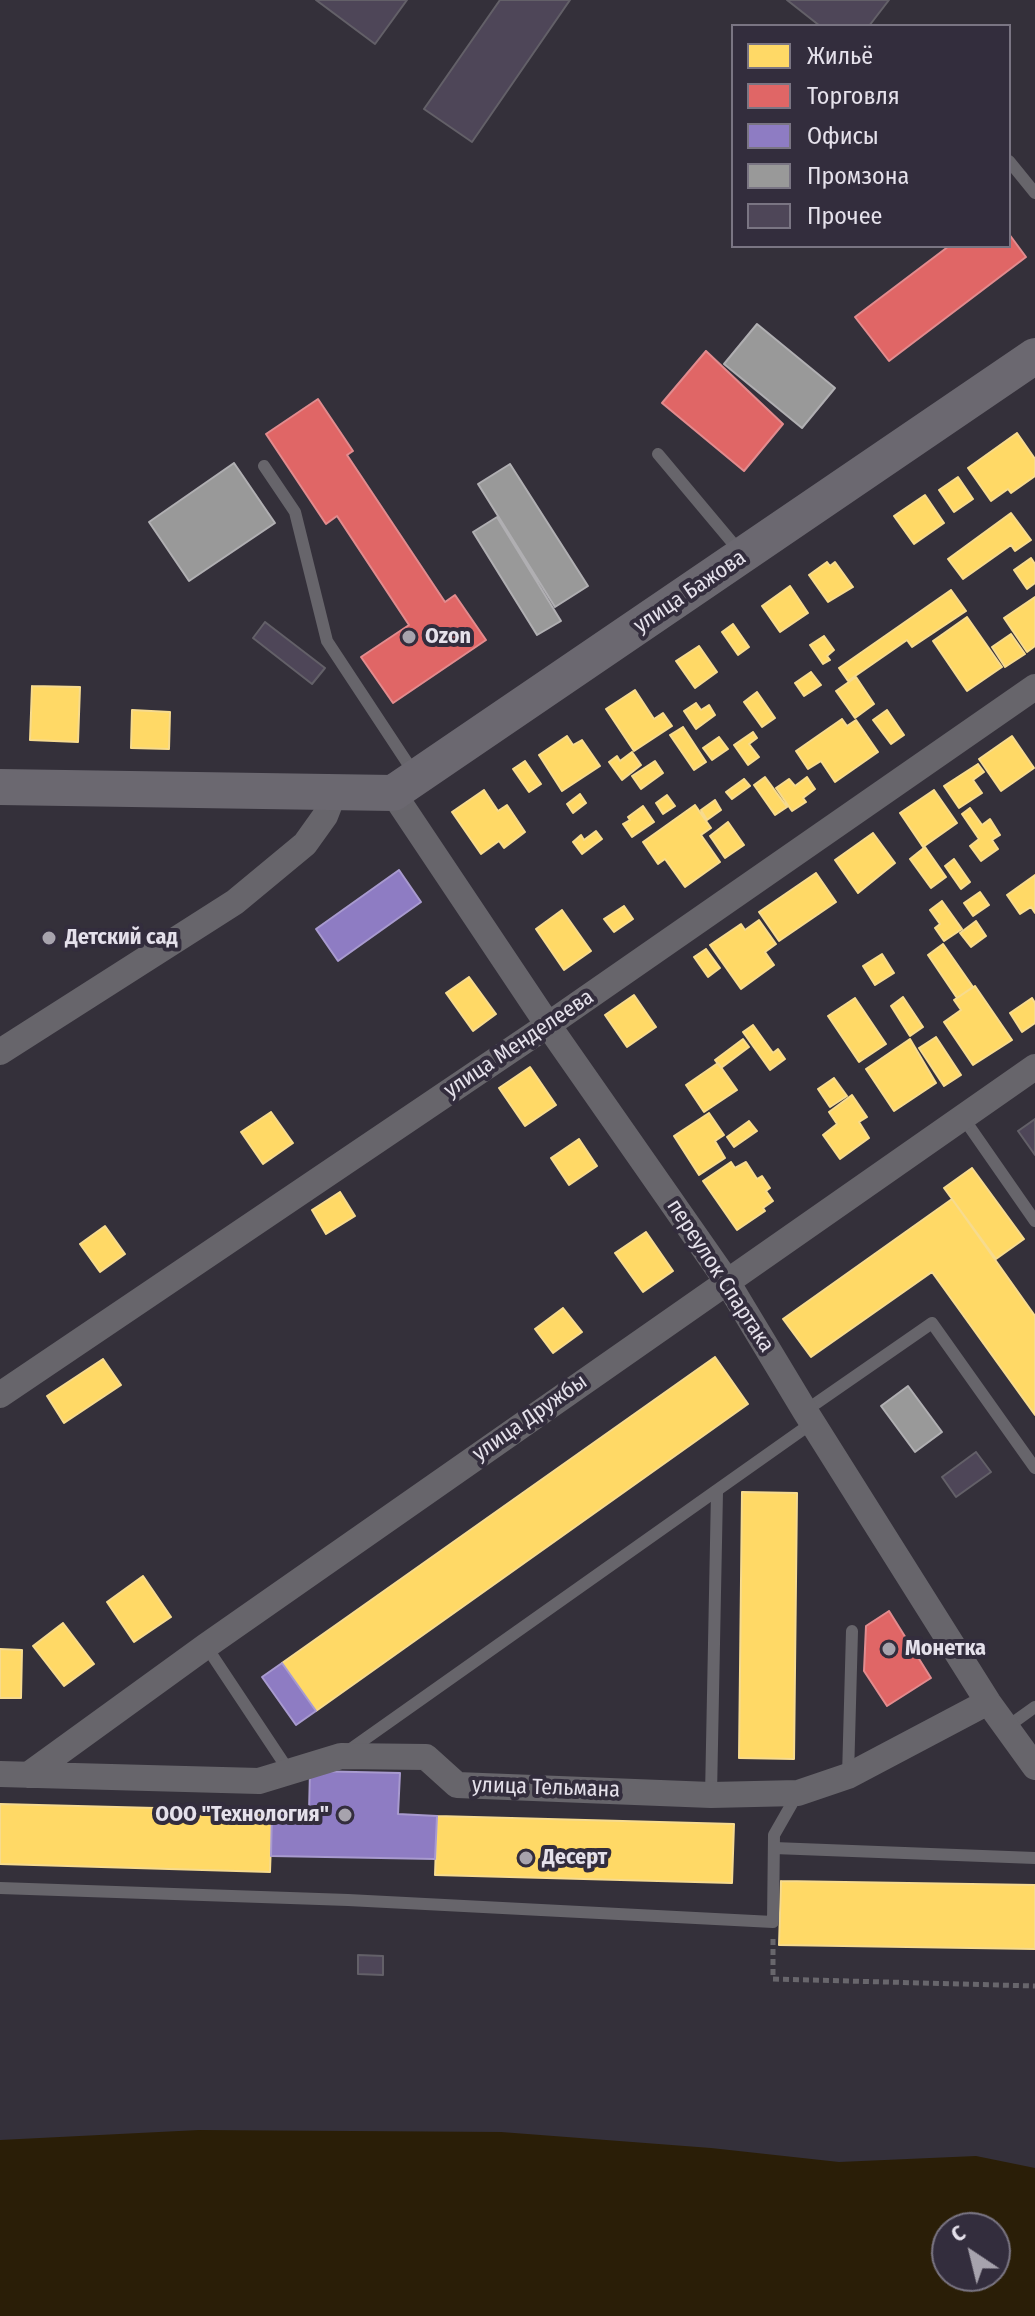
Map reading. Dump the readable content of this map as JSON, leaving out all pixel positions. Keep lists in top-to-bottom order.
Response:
{
  "streets": {
    "main road": ["улица Бажова"],
    "street": [
      "улица Менделеева",
      "переулок Спартака",
      "улица Дружбы",
      "улица Тельмана"
    ]
  },
  "crossings": [
    ["улица Бажова", "переулок Спартака"],
    ["улица Менделеева", "переулок Спартака"],
    ["переулок Спартака", "улица Дружбы"],
    ["переулок Спартака", "улица Тельмана"],
    ["улица Дружбы", "улица Тельмана"]
  ],
  "places": [
    "Ozon",
    "Детский сад",
    "Монетка",
    "ООО \"Технология\"",
    "Десерт"
  ],
  "legend": [
    "Жильё",
    "Торговля",
    "Офисы",
    "Промзона",
    "Прочее"
  ],
  "north": "top left"
}
